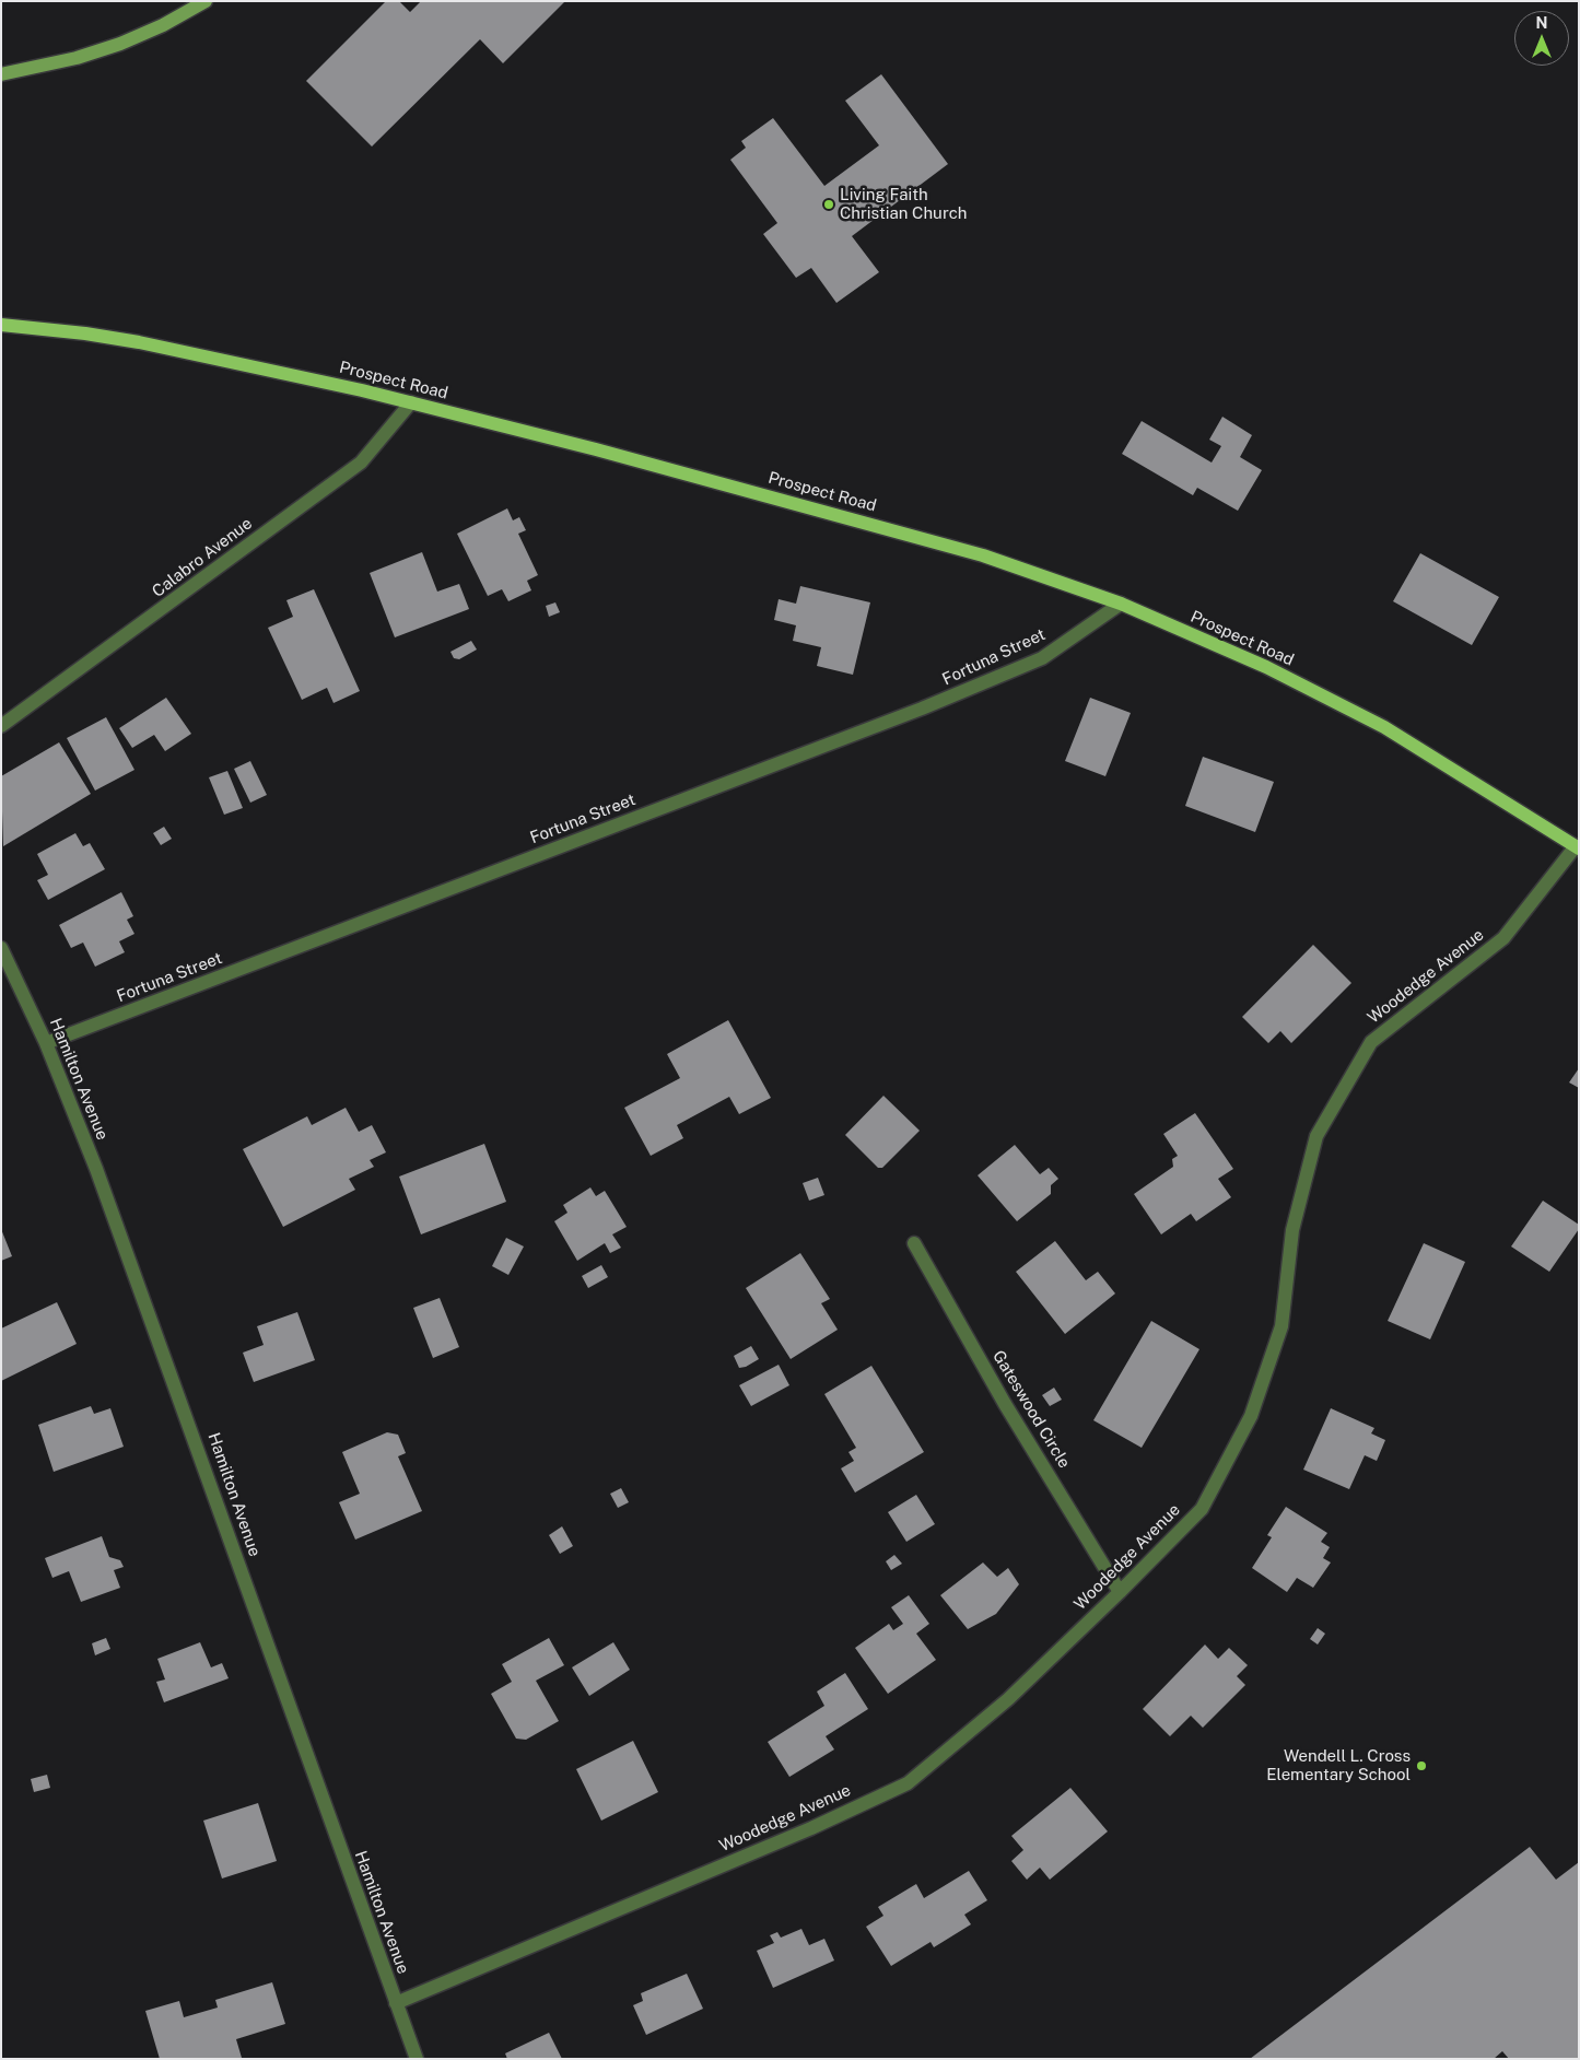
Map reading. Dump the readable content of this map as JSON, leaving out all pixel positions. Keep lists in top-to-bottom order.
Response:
{
  "streets": {
    "main road": ["Prospect Road"],
    "street": [
      "Calabro Avenue",
      "Fortuna Street",
      "Woodedge Avenue",
      "Hamilton Avenue",
      "Gateswood Circle"
    ]
  },
  "crossings": [
    ["Prospect Road", "Calabro Avenue"],
    ["Prospect Road", "Fortuna Street"],
    ["Prospect Road", "Woodedge Avenue"],
    ["Fortuna Street", "Hamilton Avenue"],
    ["Woodedge Avenue", "Hamilton Avenue"],
    ["Woodedge Avenue", "Gateswood Circle"]
  ],
  "places": ["Living Faith Christian Church", "Wendell L. Cross Elementary School"],
  "north": "top"
}
